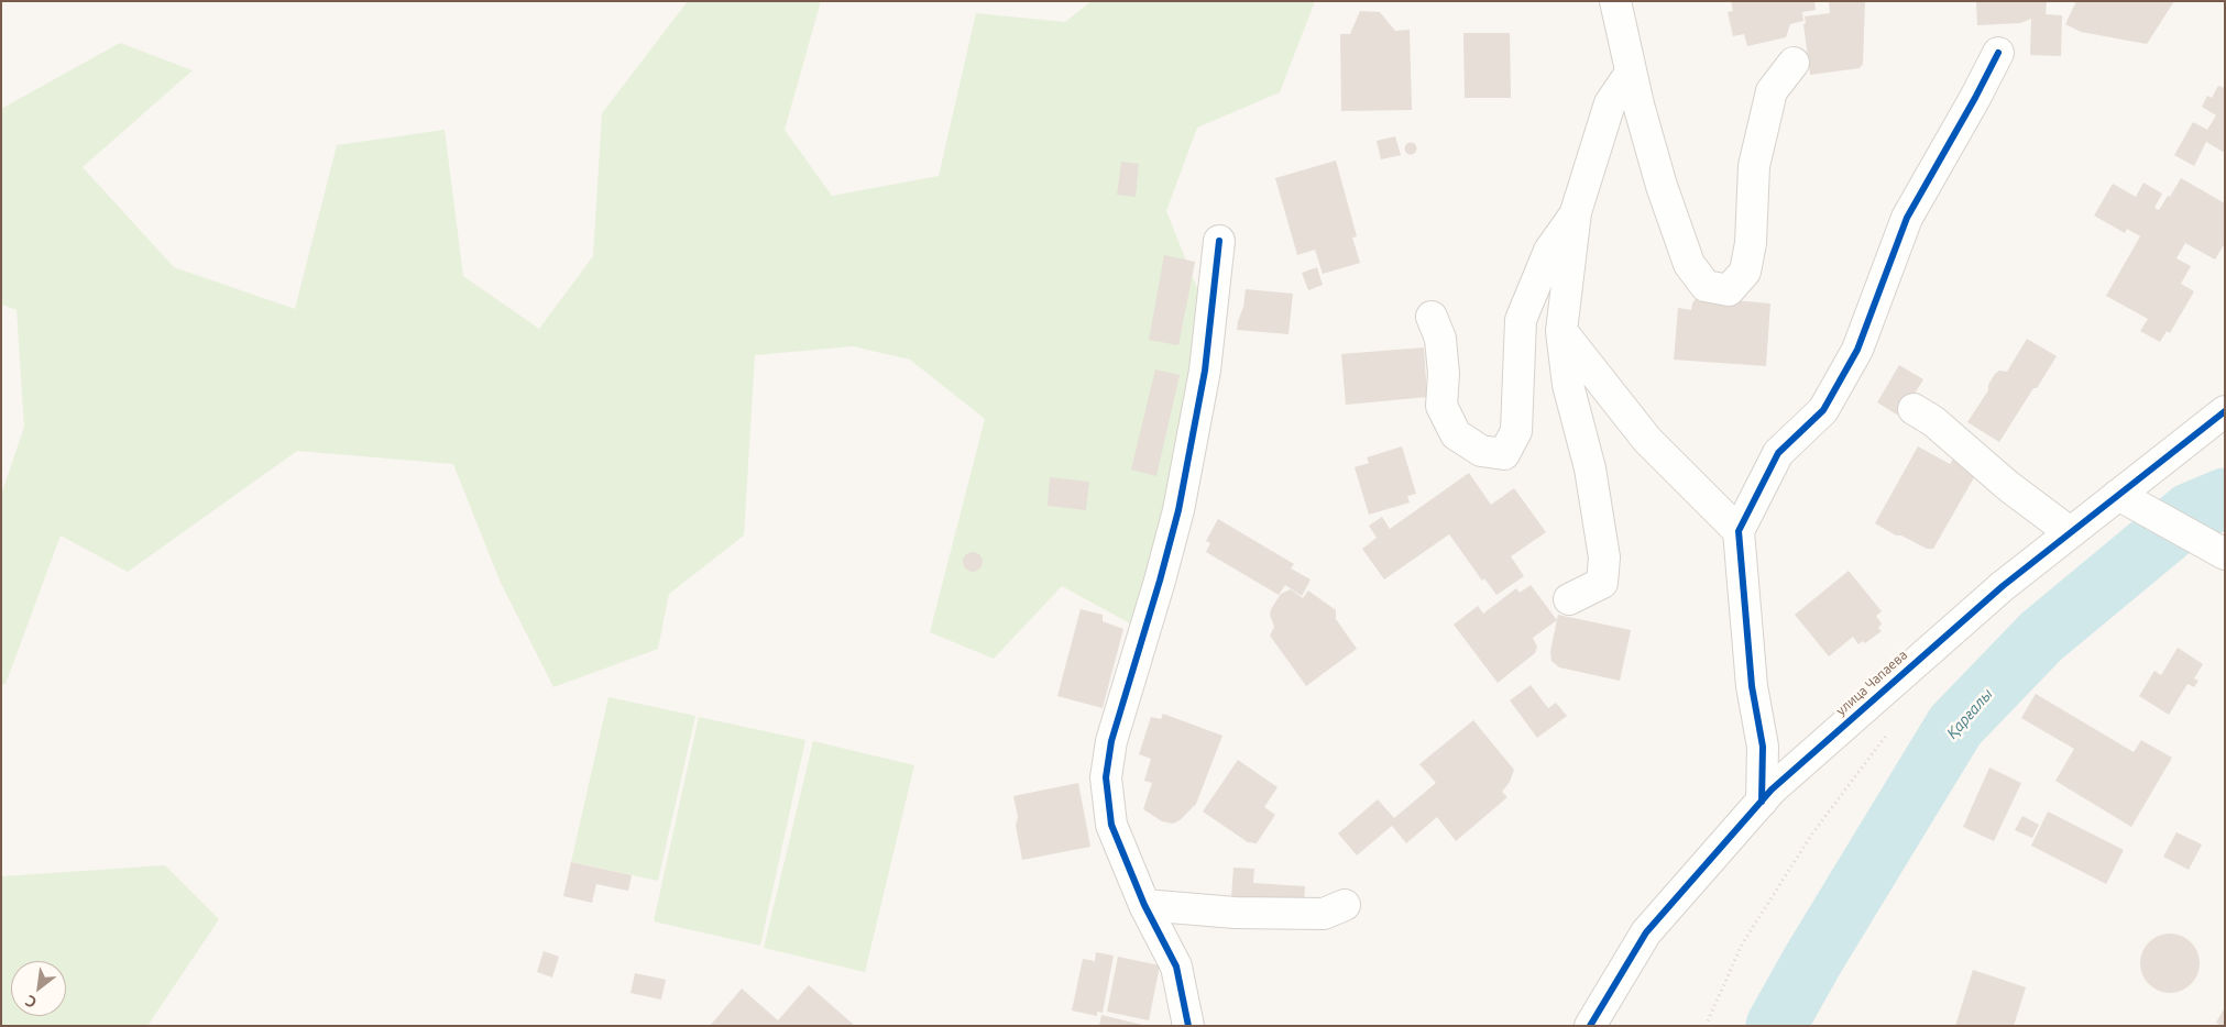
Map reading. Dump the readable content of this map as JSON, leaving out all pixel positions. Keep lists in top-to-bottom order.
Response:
{
  "streets": {
    "street": ["улица Чапаева"]
  },
  "water": ["Қарғалы"],
  "north": "bottom left"
}
